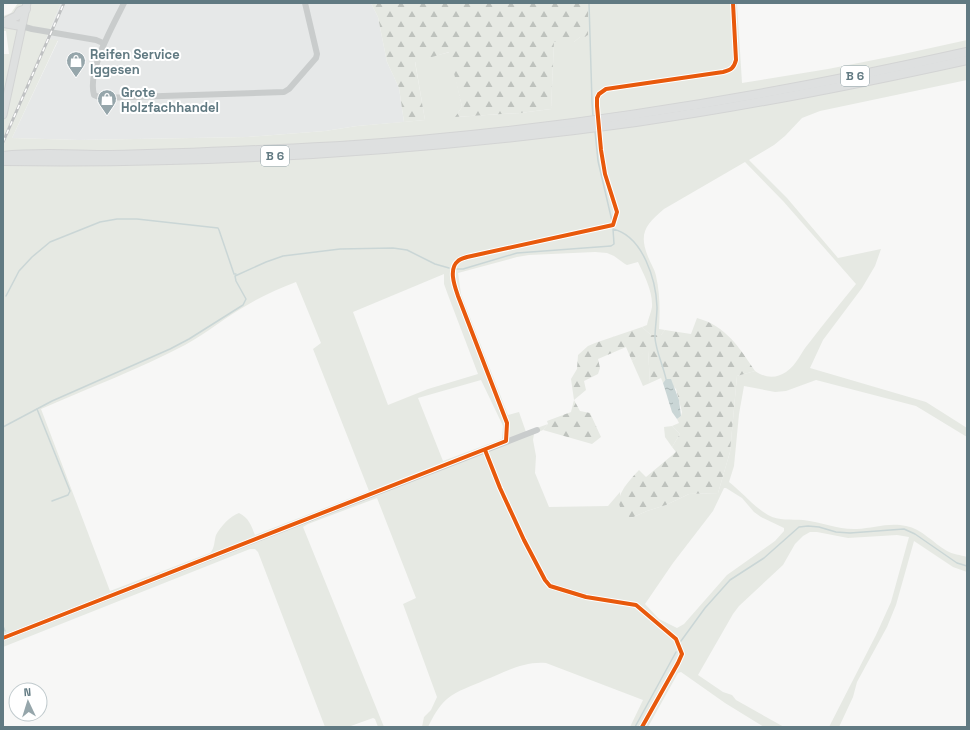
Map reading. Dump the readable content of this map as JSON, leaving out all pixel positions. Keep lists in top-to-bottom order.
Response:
{
  "streets": {
    "highway": ["B 6"]
  },
  "places": {
    "shop": ["Reifen Service Iggesen", "Grote Holzfachhandel"]
  },
  "north": "top"
}
